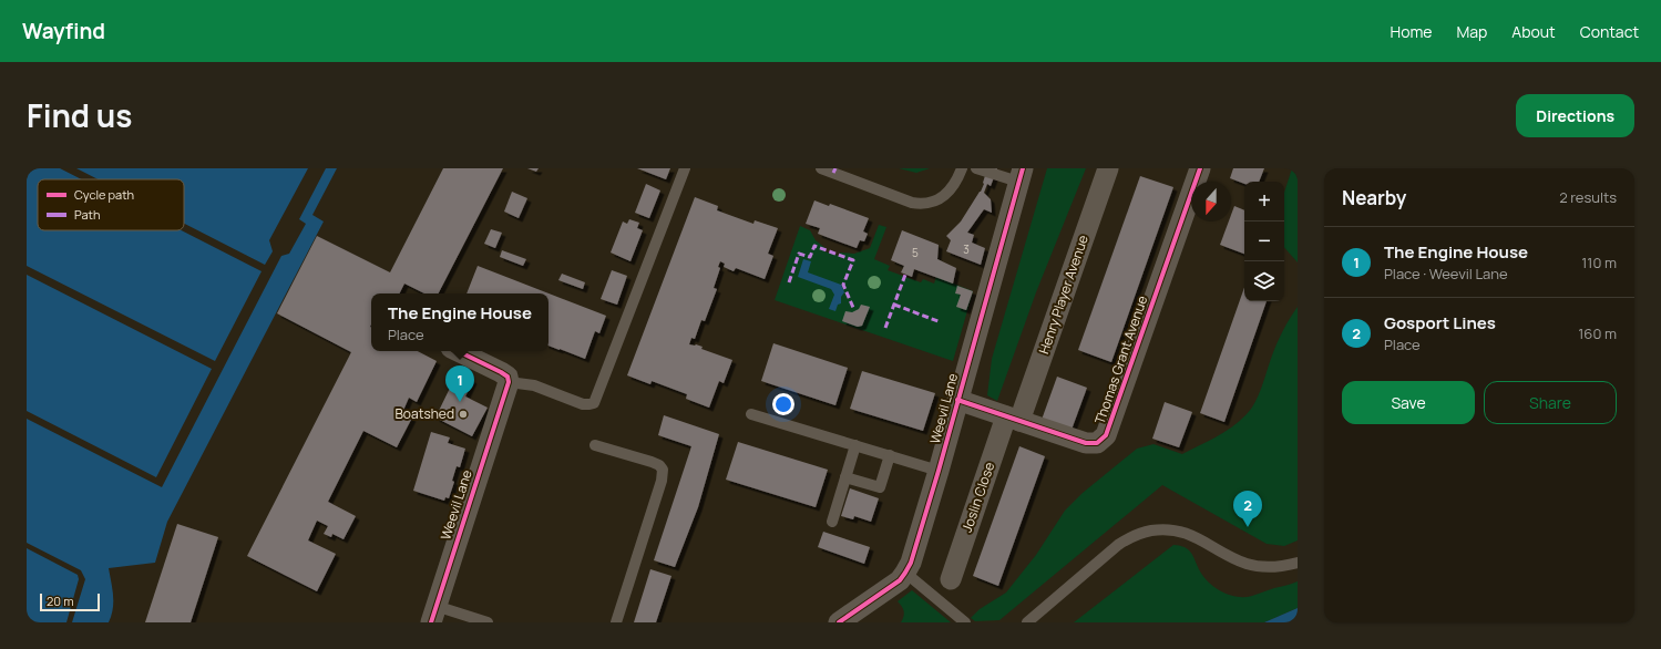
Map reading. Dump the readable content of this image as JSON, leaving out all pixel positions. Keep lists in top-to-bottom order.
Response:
{
  "streets": {
    "street": [
      "Henry Player Avenue",
      "Thomas Grant Avenue",
      "Weevil Lane",
      "Joslin Close"
    ]
  },
  "crossings": [
    ["Henry Player Avenue", "Thomas Grant Avenue"],
    ["Henry Player Avenue", "Joslin Close"],
    ["Thomas Grant Avenue", "Weevil Lane"],
    ["Thomas Grant Avenue", "Joslin Close"]
  ],
  "places": ["Boatshed"],
  "house_numbers": ["3", "5"],
  "legend": ["Cycle path", "Path"],
  "scale_bar": "20 m",
  "north": "bottom",
  "page": {
    "header": "Wayfind",
    "nav": [
      "Home",
      "Map",
      "About",
      "Contact"
    ],
    "title": "Find us",
    "buttons": [
      "Directions",
      ["Save", "Share"]
    ],
    "heading": ["Nearby", "2 results"],
    "map_buttons": ["+", "−"],
    "list": [
      {
        "mark": "1",
        "name": "The Engine House",
        "note": "Place · Weevil Lane",
        "value": "110 m"
      },
      {
        "mark": "2",
        "name": "Gosport Lines",
        "note": "Place",
        "value": "160 m"
      }
    ],
    "popup": ["The Engine House", "Place"],
    "pins": ["1", "2"],
    "scale": "20 m"
  }
}
